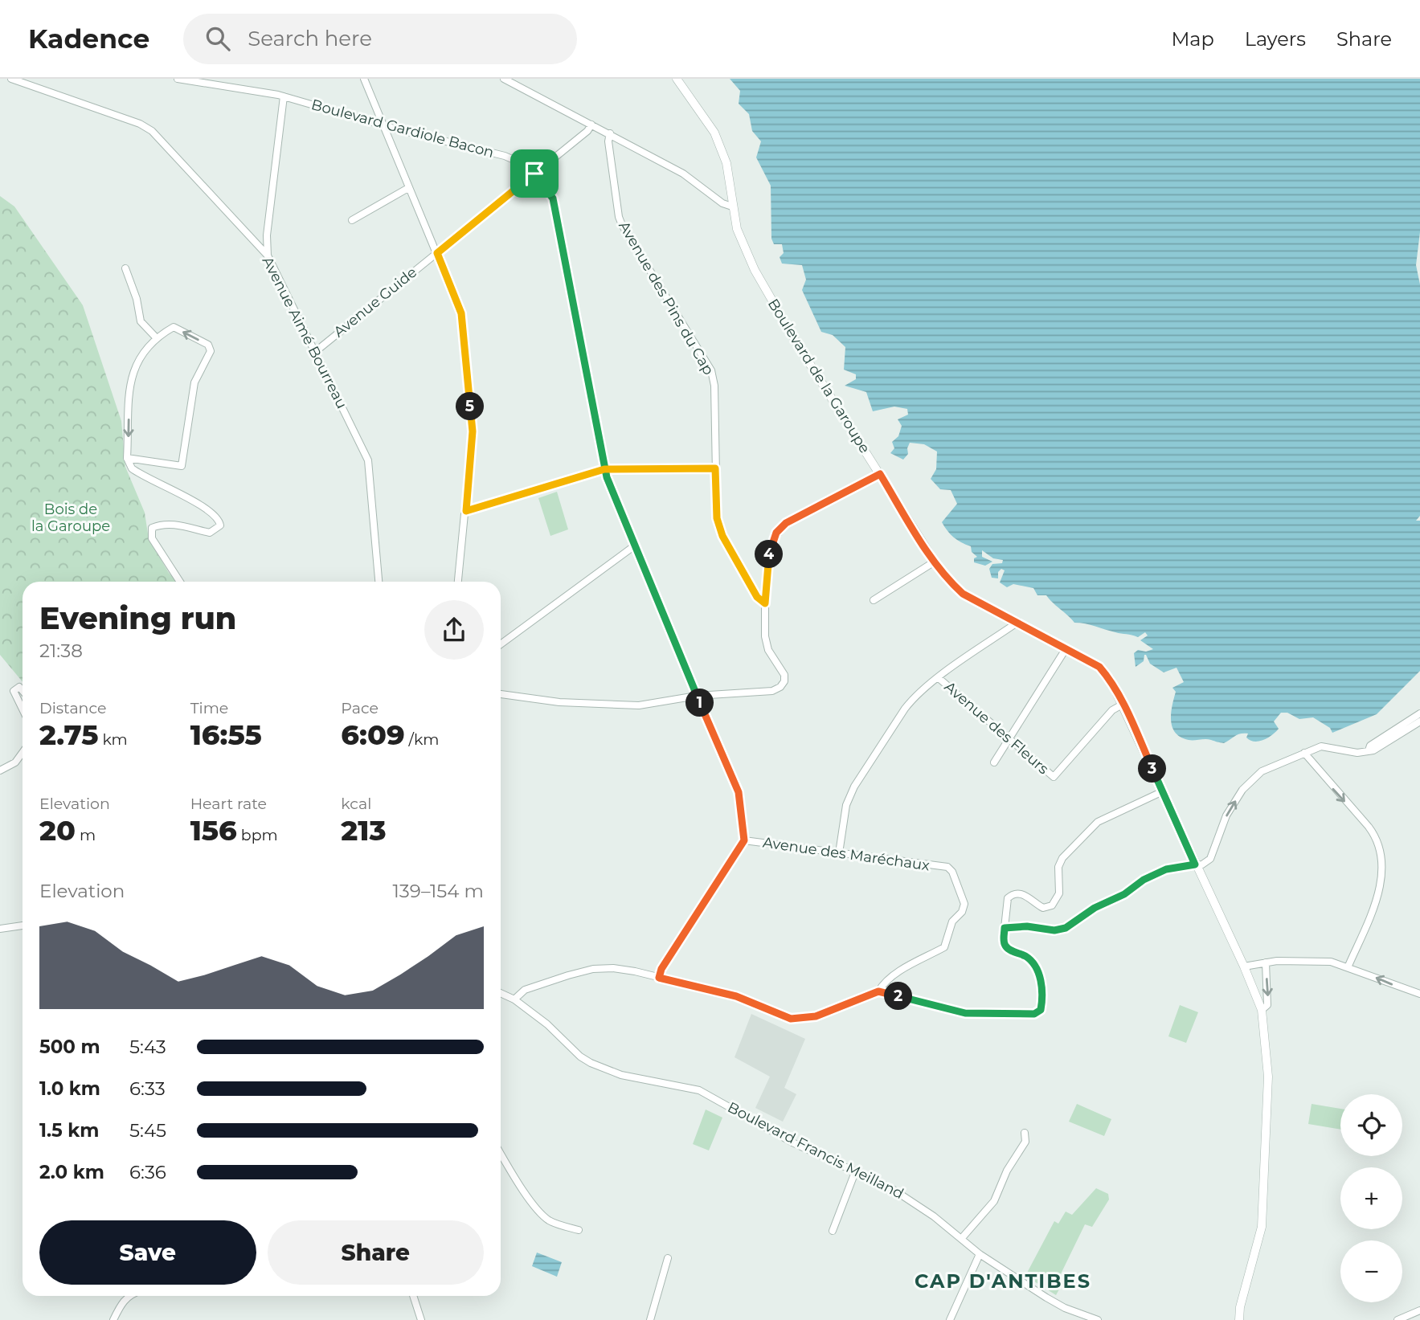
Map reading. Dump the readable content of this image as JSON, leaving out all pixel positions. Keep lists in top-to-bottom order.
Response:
{
  "streets": {
    "street": [
      "Boulevard Gardiole Bacon",
      "Avenue des Pins du Cap",
      "Avenue Guide",
      "Avenue Aimé Bourreau",
      "Boulevard de la Garoupe",
      "Avenue des Fleurs",
      "Avenue des Maréchaux",
      "Boulevard Francis Meilland"
    ]
  },
  "crossings": [
    ["Boulevard Gardiole Bacon", "Avenue Guide"],
    ["Boulevard Gardiole Bacon", "Avenue des Maréchaux"],
    ["Avenue Guide", "Avenue Aimé Bourreau"],
    ["Boulevard de la Garoupe", "Avenue des Fleurs"]
  ],
  "districts": ["CAP D'ANTIBES"],
  "parks": ["Bois de la Garoupe"],
  "page": {
    "header": "Kadence",
    "search": "Search here",
    "nav": ["Map", "Layers", "Share"],
    "pins": [
      "5",
      "4",
      "1",
      "3",
      "2"
    ],
    "heading": ["Evening run", "21:38"],
    "stats": [
      ["Distance", "2.75 km"],
      ["Time", "16:55"],
      ["Pace", "6:09 /km"],
      ["Elevation", "20 m"],
      ["Heart rate", "156 bpm"],
      ["kcal", "213"]
    ],
    "chart": ["Elevation", "139–154 m"],
    "list": [
      {
        "name": "500 m",
        "note": "5:43"
      },
      {
        "name": "1.0 km",
        "note": "6:33"
      },
      {
        "name": "1.5 km",
        "note": "5:45"
      },
      {
        "name": "2.0 km",
        "note": "6:36"
      }
    ],
    "map_buttons": ["+", "−"],
    "buttons": ["Save", "Share"]
  }
}
